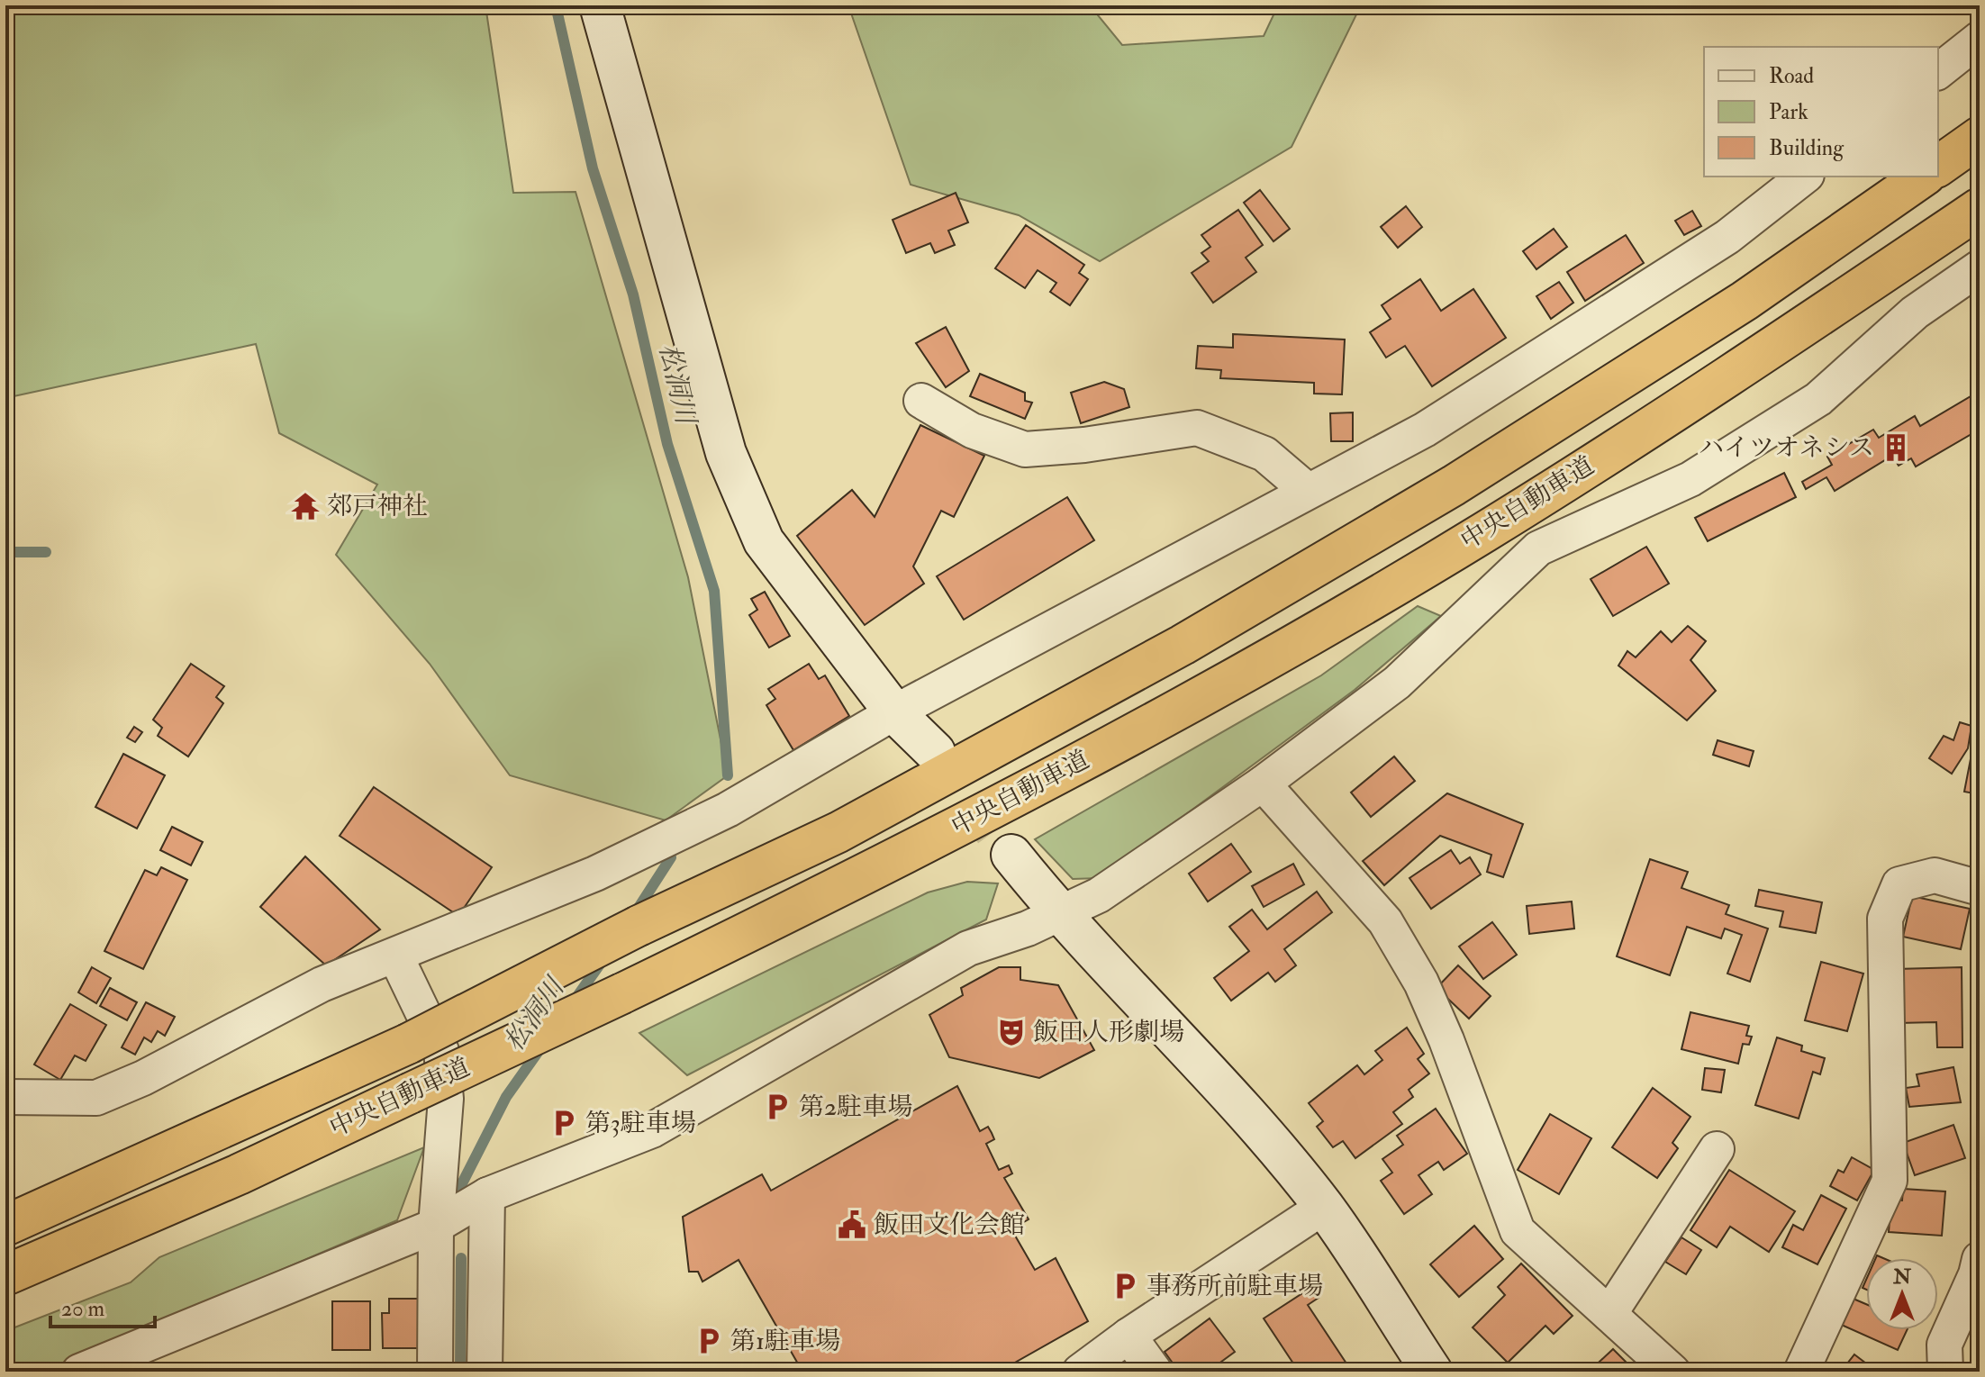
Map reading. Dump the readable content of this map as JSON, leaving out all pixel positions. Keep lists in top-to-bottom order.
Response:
{
  "streets": {
    "highway": ["中央自動車道"]
  },
  "water": ["松洞川"],
  "places": {
    "building": ["ハイツオネシス"],
    "temple": ["郊戸神社"],
    "theatre": ["飯田人形劇場"],
    "parking": [
      "第2駐車場",
      "第3駐車場",
      "事務所前駐車場",
      "第1駐車場"
    ],
    "public building": ["飯田文化会館"]
  },
  "legend": ["Road", "Park", "Building"],
  "scale_bar": "20 m",
  "north": "top"
}
